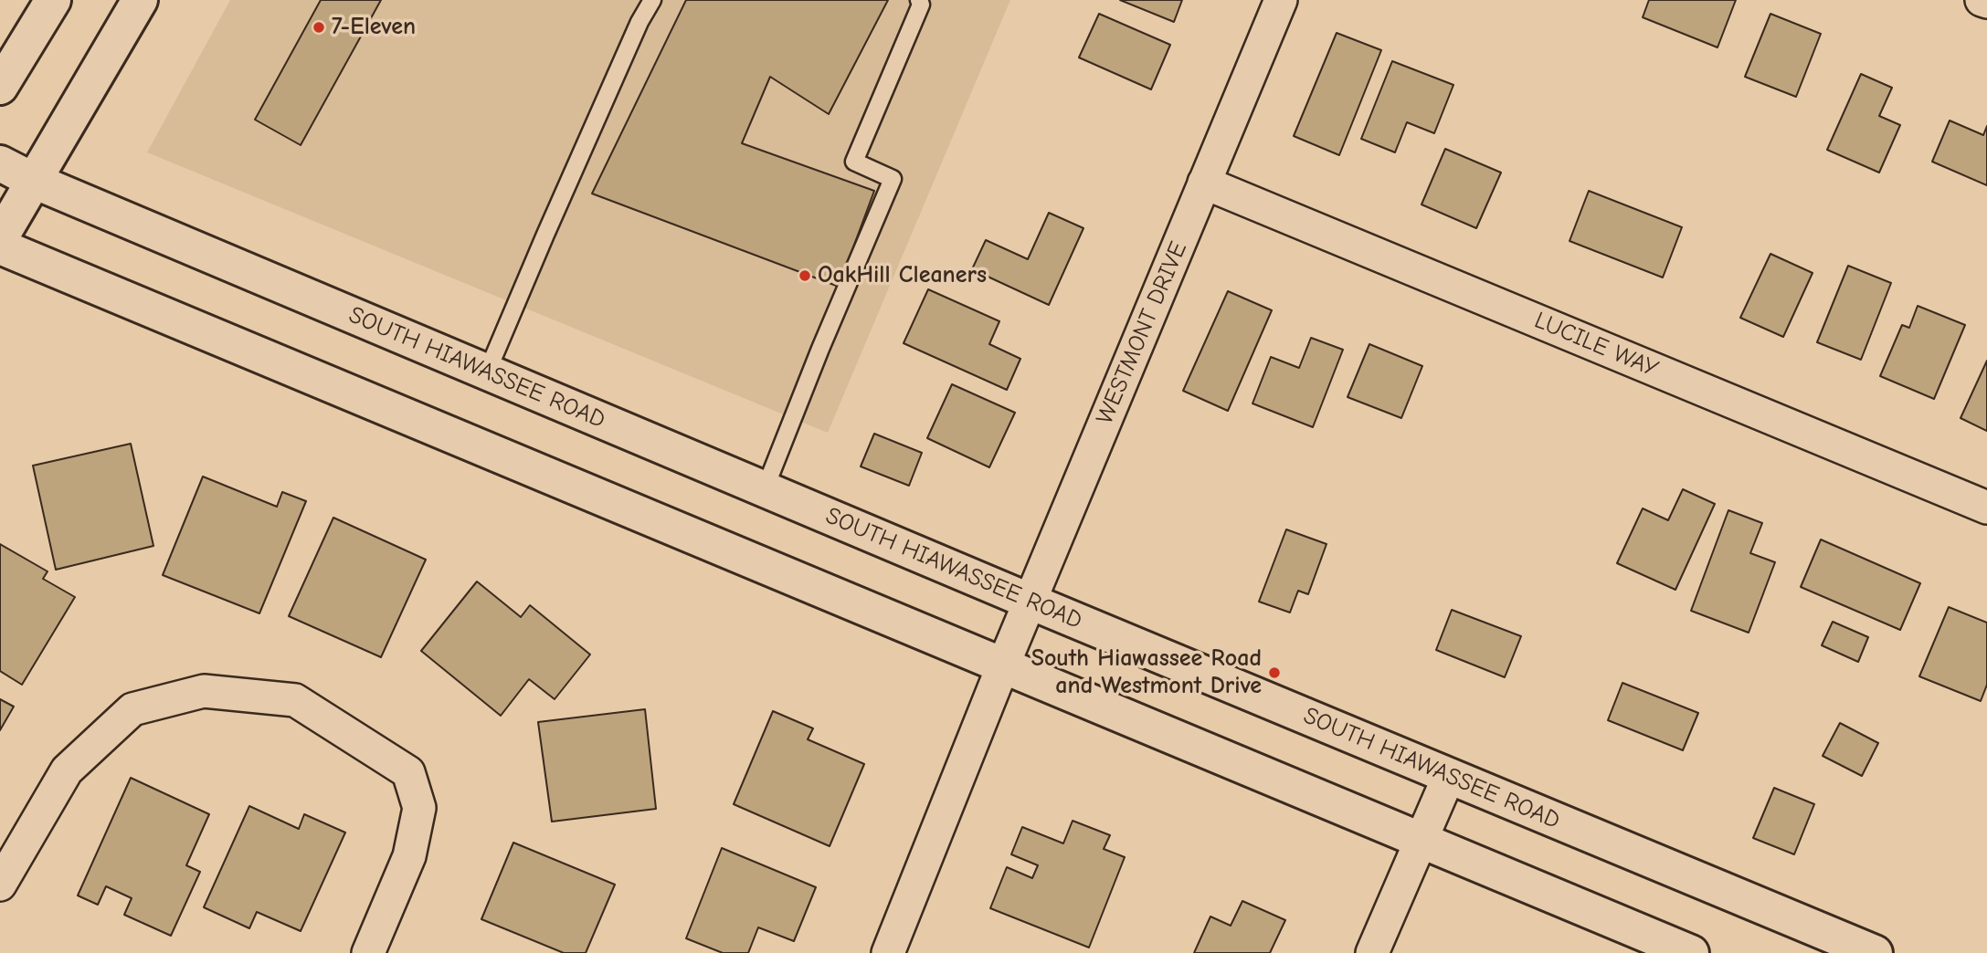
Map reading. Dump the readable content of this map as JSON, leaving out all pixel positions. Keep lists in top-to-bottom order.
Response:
{
  "streets": {
    "street": ["WESTMONT DRIVE", "LUCILE WAY", "SOUTH HIAWASSEE ROAD"]
  },
  "crossings": [
    ["WESTMONT DRIVE", "LUCILE WAY"],
    ["WESTMONT DRIVE", "SOUTH HIAWASSEE ROAD"]
  ],
  "places": ["7-Eleven", "OakHill Cleaners", "South Hiawassee Road and Westmont Drive"]
}
